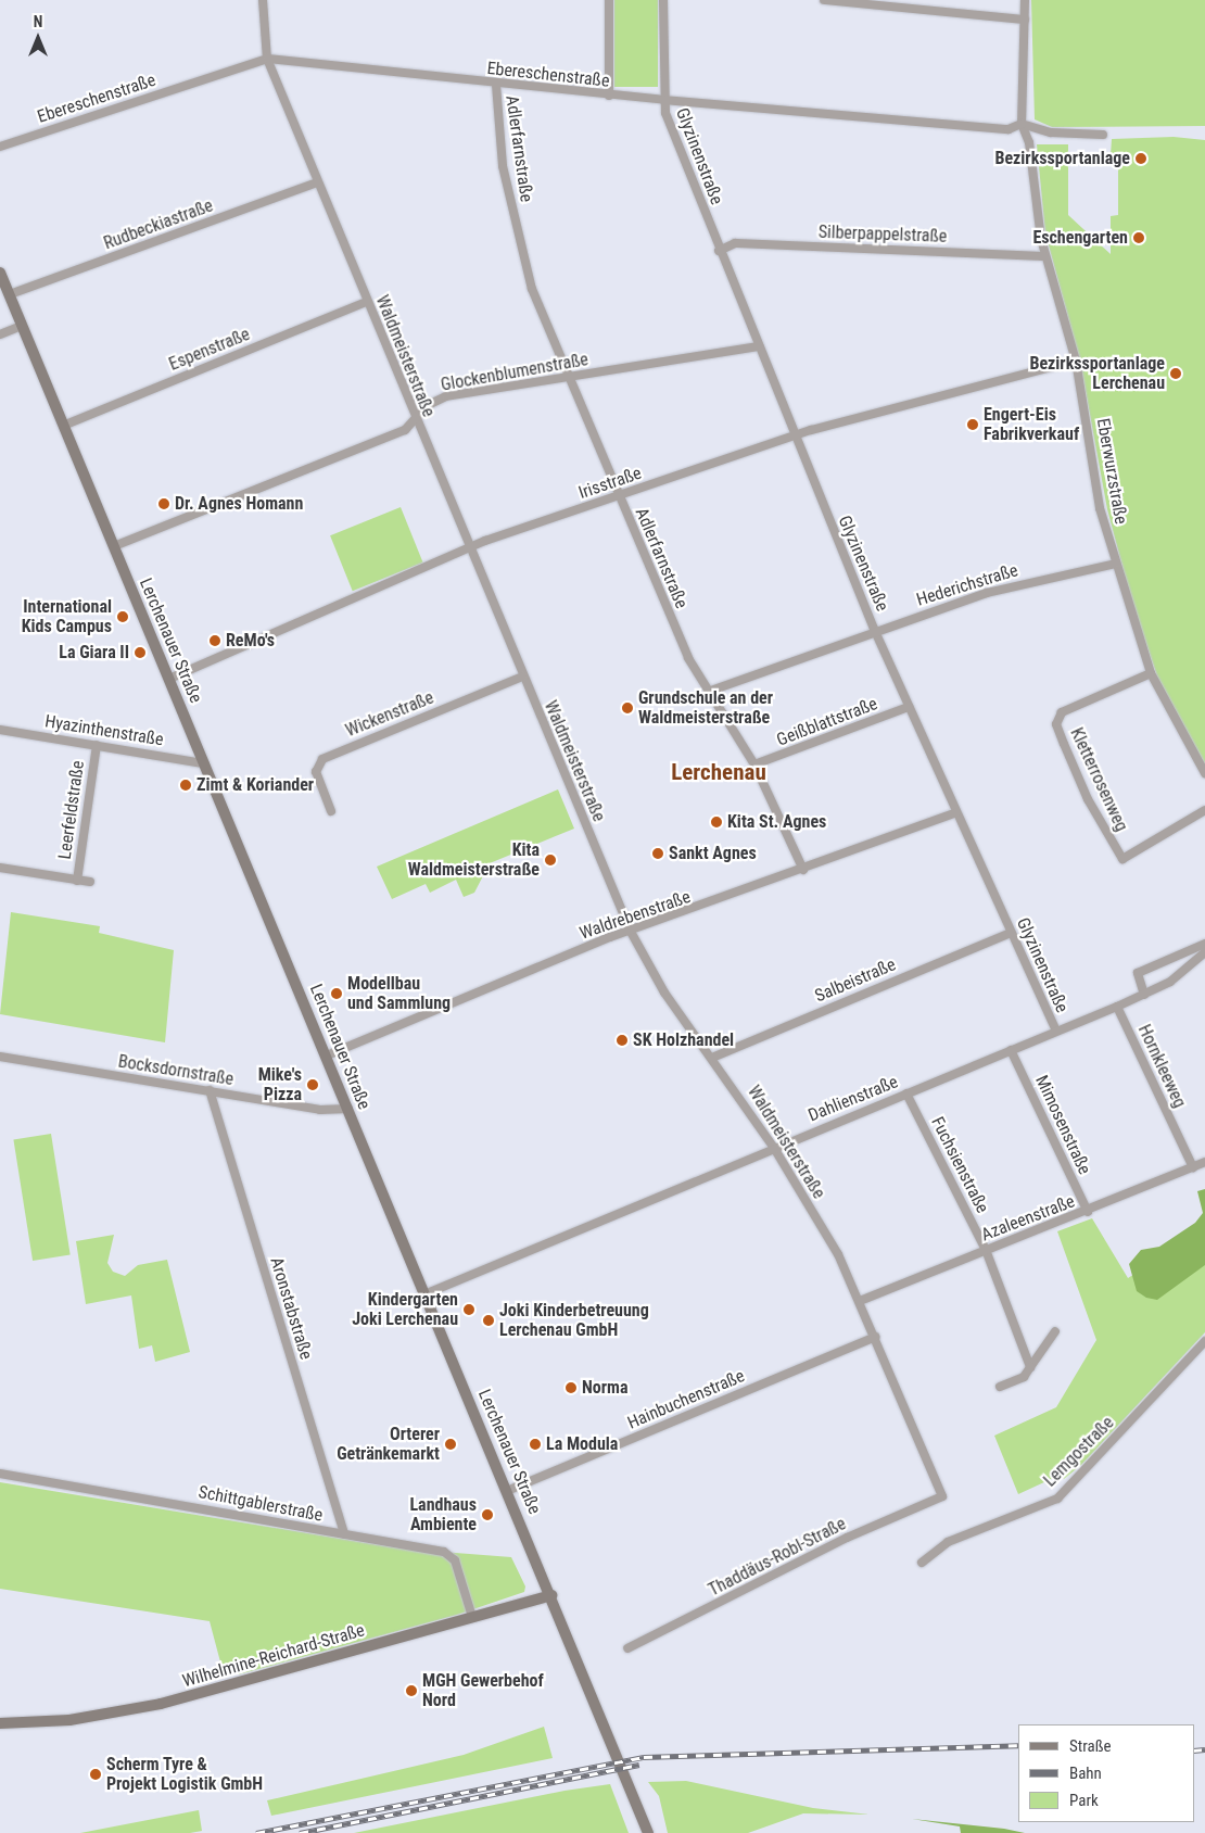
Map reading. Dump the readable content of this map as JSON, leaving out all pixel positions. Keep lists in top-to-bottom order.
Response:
{
  "streets": {
    "main road": ["Lerchenauer Straße", "Wilhelmine-Reichard-Straße"],
    "street": [
      "Ebereschenstraße",
      "Adlerfarnstraße",
      "Glyzinenstraße",
      "Rudbeckiastraße",
      "Silberpappelstraße",
      "Espenstraße",
      "Waldmeisterstraße",
      "Glockenblumenstraße",
      "Eberwurzstraße",
      "Irisstraße",
      "Hederichstraße",
      "Wickenstraße",
      "Geißblattstraße",
      "Hyazinthenstraße",
      "Kletterrosenweg",
      "Leerfeldstraße",
      "Waldrebenstraße",
      "Salbeistraße",
      "Hornkleeweg",
      "Bocksdornstraße",
      "Dahlienstraße",
      "Mimosenstraße",
      "Fuchsienstraße",
      "Azaleenstraße",
      "Aronstabstraße",
      "Hainbuchenstraße",
      "Lemgostraße",
      "Schittgablerstraße",
      "Thaddäus-Robl-Straße"
    ]
  },
  "crossings": [
    ["Ebereschenstraße", "Adlerfarnstraße"],
    ["Ebereschenstraße", "Glyzinenstraße"],
    ["Ebereschenstraße", "Waldmeisterstraße"],
    ["Ebereschenstraße", "Eberwurzstraße"],
    ["Adlerfarnstraße", "Glockenblumenstraße"],
    ["Adlerfarnstraße", "Irisstraße"],
    ["Adlerfarnstraße", "Hederichstraße"],
    ["Adlerfarnstraße", "Geißblattstraße"],
    ["Adlerfarnstraße", "Waldrebenstraße"],
    ["Glyzinenstraße", "Silberpappelstraße"],
    ["Glyzinenstraße", "Glockenblumenstraße"],
    ["Glyzinenstraße", "Irisstraße"],
    ["Glyzinenstraße", "Hederichstraße"],
    ["Glyzinenstraße", "Geißblattstraße"],
    ["Glyzinenstraße", "Waldrebenstraße"],
    ["Glyzinenstraße", "Salbeistraße"],
    ["Glyzinenstraße", "Dahlienstraße"],
    ["Rudbeckiastraße", "Waldmeisterstraße"],
    ["Rudbeckiastraße", "Lerchenauer Straße"],
    ["Silberpappelstraße", "Eberwurzstraße"],
    ["Espenstraße", "Waldmeisterstraße"],
    ["Espenstraße", "Lerchenauer Straße"],
    ["Waldmeisterstraße", "Glockenblumenstraße"],
    ["Waldmeisterstraße", "Irisstraße"],
    ["Waldmeisterstraße", "Wickenstraße"],
    ["Waldmeisterstraße", "Waldrebenstraße"],
    ["Waldmeisterstraße", "Salbeistraße"],
    ["Waldmeisterstraße", "Dahlienstraße"],
    ["Waldmeisterstraße", "Azaleenstraße"],
    ["Waldmeisterstraße", "Hainbuchenstraße"],
    ["Waldmeisterstraße", "Thaddäus-Robl-Straße"],
    ["Glockenblumenstraße", "Lerchenauer Straße"],
    ["Eberwurzstraße", "Irisstraße"],
    ["Eberwurzstraße", "Hederichstraße"],
    ["Eberwurzstraße", "Kletterrosenweg"],
    ["Irisstraße", "Lerchenauer Straße"],
    ["Lerchenauer Straße", "Hyazinthenstraße"],
    ["Lerchenauer Straße", "Waldrebenstraße"],
    ["Lerchenauer Straße", "Bocksdornstraße"],
    ["Lerchenauer Straße", "Dahlienstraße"],
    ["Lerchenauer Straße", "Hainbuchenstraße"],
    ["Lerchenauer Straße", "Wilhelmine-Reichard-Straße"],
    ["Hyazinthenstraße", "Leerfeldstraße"],
    ["Hornkleeweg", "Dahlienstraße"],
    ["Hornkleeweg", "Azaleenstraße"],
    ["Bocksdornstraße", "Aronstabstraße"],
    ["Dahlienstraße", "Mimosenstraße"],
    ["Dahlienstraße", "Fuchsienstraße"],
    ["Mimosenstraße", "Azaleenstraße"],
    ["Fuchsienstraße", "Azaleenstraße"],
    ["Aronstabstraße", "Schittgablerstraße"],
    ["Schittgablerstraße", "Wilhelmine-Reichard-Straße"]
  ],
  "districts": ["Lerchenau"],
  "places": [
    "Bezirkssportanlage",
    "Eschengarten",
    "Bezirkssportanlage Lerchenau",
    "Engert-Eis Fabrikverkauf",
    "Dr. Agnes Homann",
    "International Kids Campus",
    "ReMo's",
    "La Giara II",
    "Grundschule an der Waldmeisterstraße",
    "Zimt & Koriander",
    "Kita St. Agnes",
    "Sankt Agnes",
    "Kita Waldmeisterstraße",
    "Modellbau und Sammlung",
    "SK Holzhandel",
    "Mike's Pizza",
    "Kindergarten Joki Lerchenau",
    "Joki Kinderbetreuung Lerchenau GmbH",
    "Norma",
    "Orterer Getränkemarkt",
    "La Modula",
    "Landhaus Ambiente",
    "MGH Gewerbehof Nord",
    "Scherm Tyre & Projekt Logistik GmbH"
  ],
  "legend": ["Straße", "Bahn", "Park"],
  "north": "top"
}
